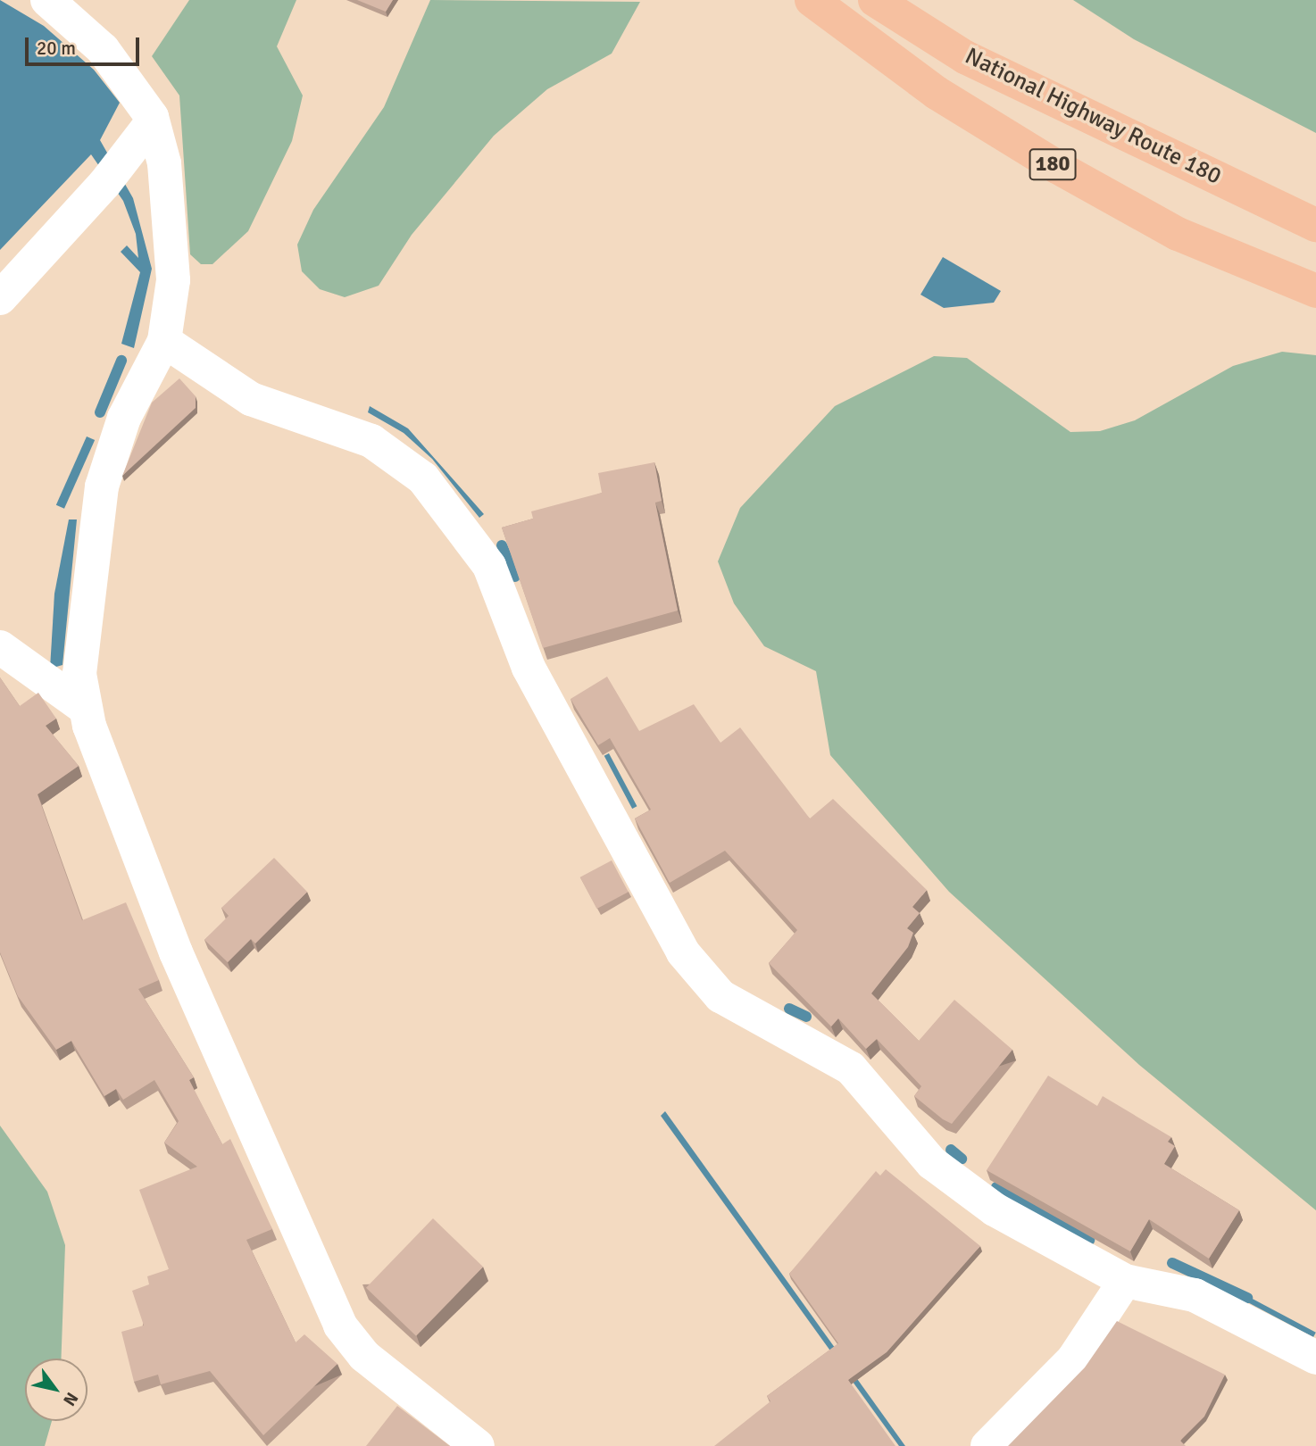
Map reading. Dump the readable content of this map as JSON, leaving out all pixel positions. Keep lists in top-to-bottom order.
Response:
{
  "streets": {
    "highway": ["National Highway Route 180", "180"]
  },
  "scale_bar": "20 m",
  "north": "bottom right"
}
